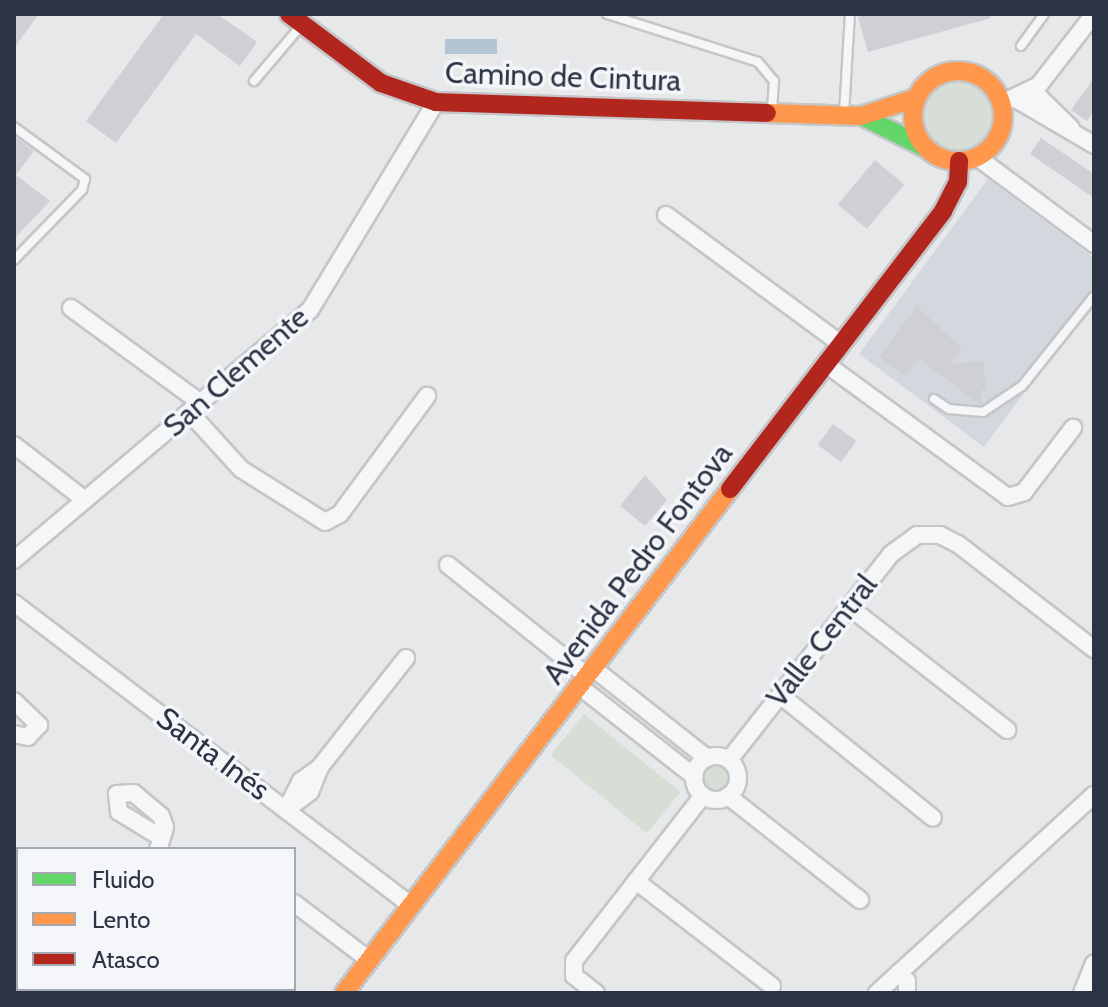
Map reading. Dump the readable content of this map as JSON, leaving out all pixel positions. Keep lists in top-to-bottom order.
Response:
{
  "streets": {
    "street": [
      "Camino de Cintura",
      "San Clemente",
      "Avenida Pedro Fontova",
      "Valle Central",
      "Santa Inés"
    ]
  },
  "crossings": [
    ["Camino de Cintura", "San Clemente"],
    ["Camino de Cintura", "Avenida Pedro Fontova"],
    ["Avenida Pedro Fontova", "Santa Inés"]
  ],
  "legend": ["Fluido", "Lento", "Atasco"]
}
